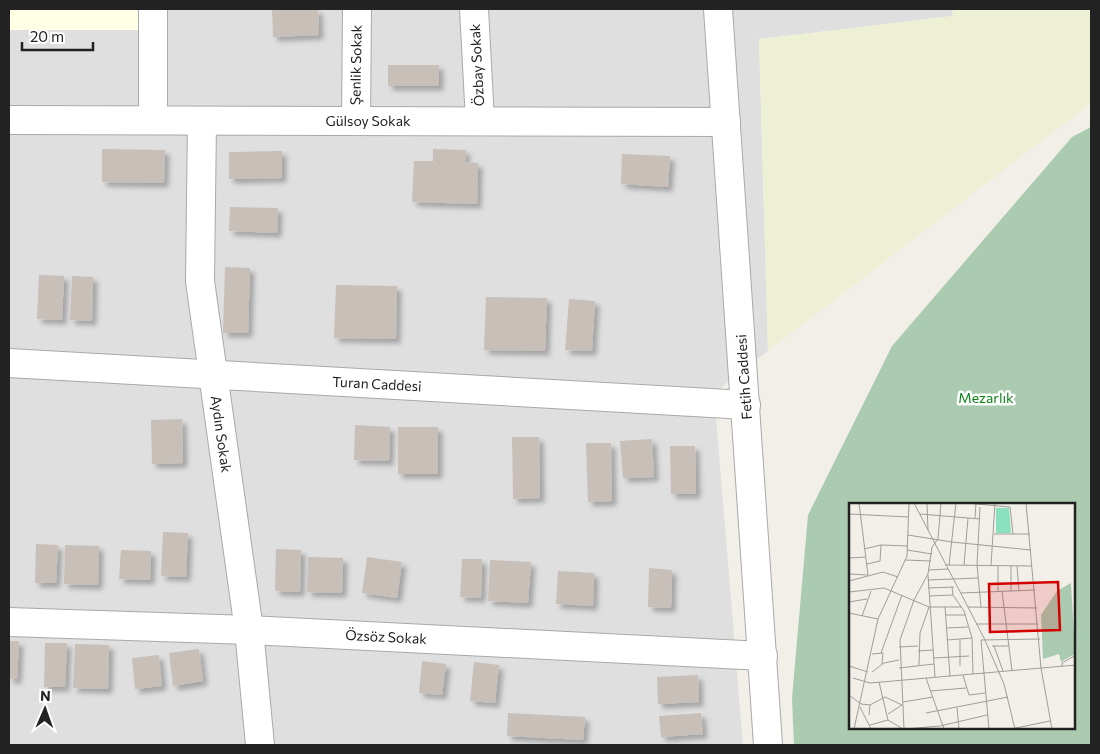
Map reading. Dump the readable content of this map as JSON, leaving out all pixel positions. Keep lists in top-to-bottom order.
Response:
{
  "streets": {
    "street": [
      "Şenlik Sokak",
      "Özbay Sokak",
      "Gülsoy Sokak",
      "Fetih Caddesi",
      "Turan Caddesi",
      "Aydın Sokak",
      "Özsöz Sokak"
    ]
  },
  "crossings": [
    ["Şenlik Sokak", "Gülsoy Sokak"],
    ["Özbay Sokak", "Gülsoy Sokak"],
    ["Gülsoy Sokak", "Fetih Caddesi"],
    ["Gülsoy Sokak", "Aydın Sokak"],
    ["Fetih Caddesi", "Turan Caddesi"],
    ["Fetih Caddesi", "Özsöz Sokak"],
    ["Turan Caddesi", "Aydın Sokak"],
    ["Aydın Sokak", "Özsöz Sokak"]
  ],
  "parks": ["Mezarlık"],
  "scale_bar": "20 m",
  "north": "top"
}
